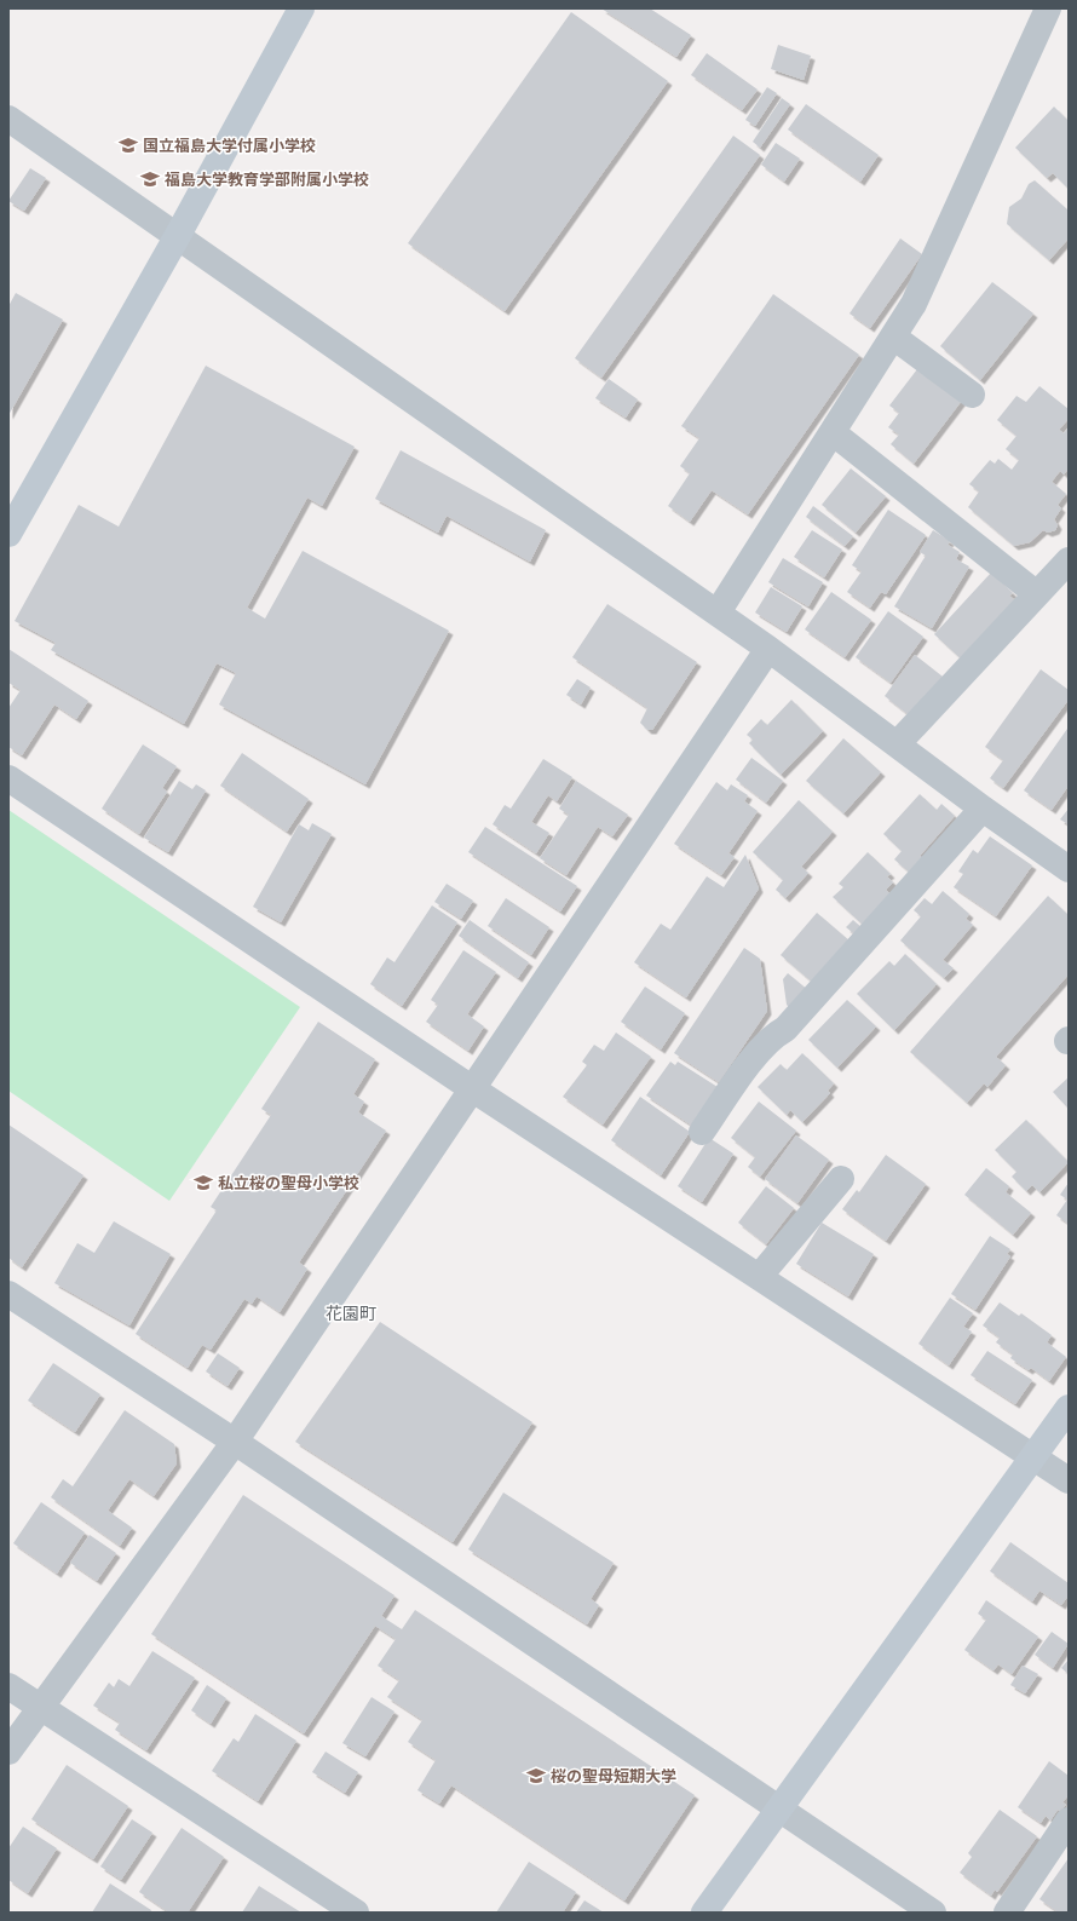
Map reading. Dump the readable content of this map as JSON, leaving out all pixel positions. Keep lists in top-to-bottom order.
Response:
{
  "districts": ["花園町"],
  "places": {
    "school or university": [
      "国立福島大学付属小学校",
      "福島大学教育学部附属小学校",
      "私立桜の聖母小学校",
      "桜の聖母短期大学"
    ]
  }
}
